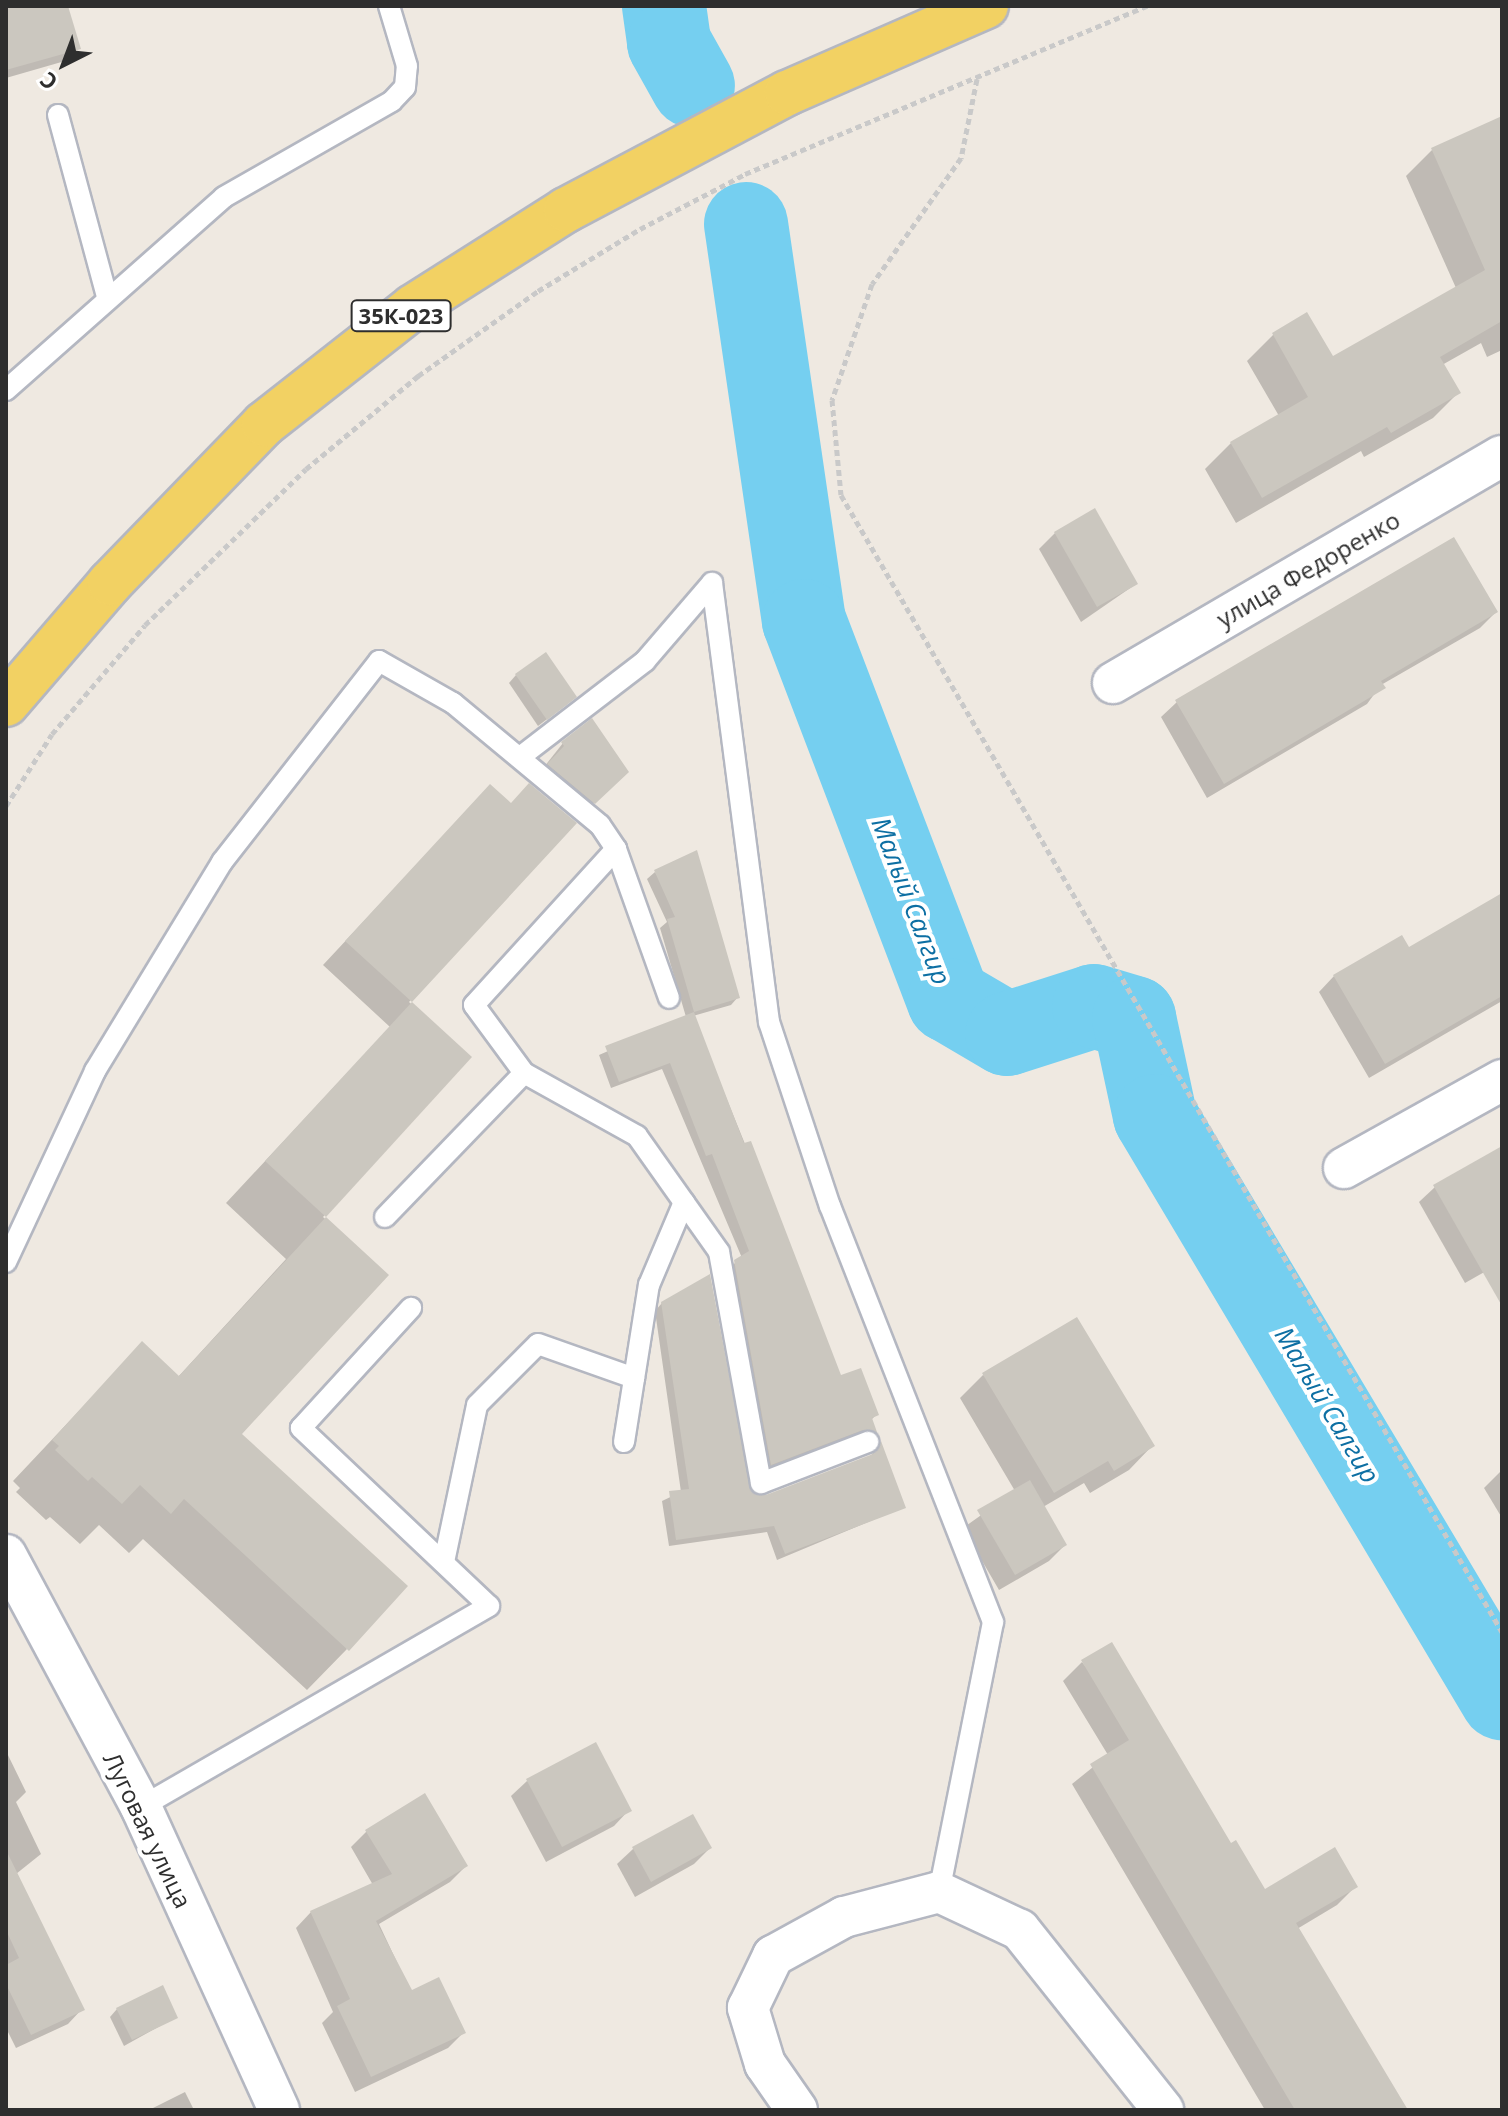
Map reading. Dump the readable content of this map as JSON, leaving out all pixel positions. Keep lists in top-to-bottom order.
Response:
{
  "streets": {
    "main road": ["35К-023"],
    "street": ["улица Федоренко", "Луговая улица"]
  },
  "water": ["Малый Салгир"],
  "north": "bottom left"
}
